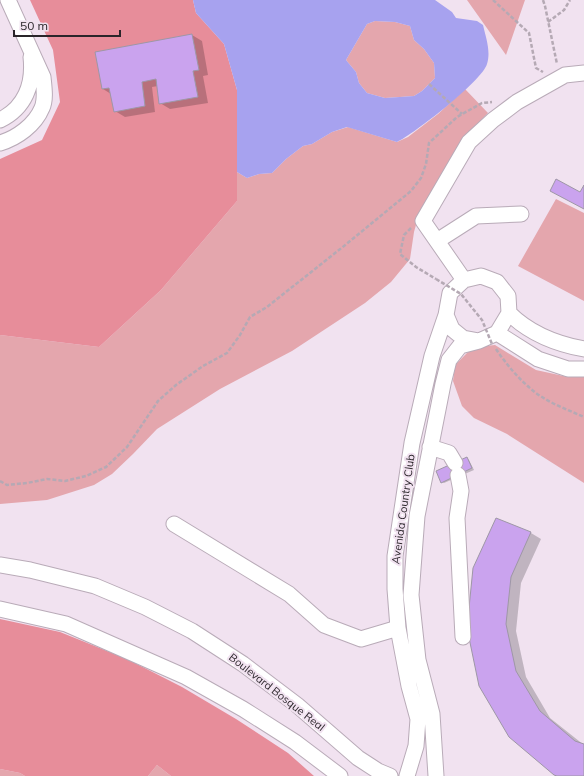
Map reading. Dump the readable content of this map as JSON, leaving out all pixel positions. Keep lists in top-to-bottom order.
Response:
{
  "streets": {
    "street": ["Avenida Country Club", "Boulevard Bosque Real"]
  },
  "scale_bar": "50 m"
}
